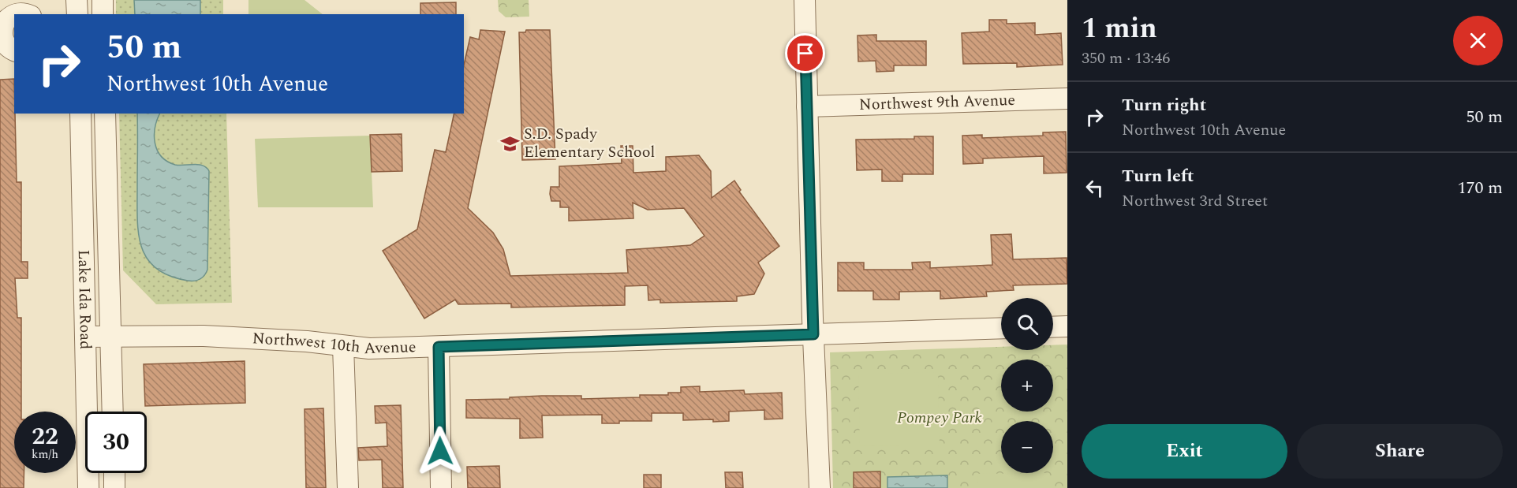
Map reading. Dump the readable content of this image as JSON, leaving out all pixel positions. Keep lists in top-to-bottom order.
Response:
{
  "streets": {
    "street": ["Northwest 9th Avenue", "Lake Ida Road", "Northwest 10th Avenue"]
  },
  "crossings": [
    ["Lake Ida Road", "Northwest 10th Avenue"]
  ],
  "parks": ["Pompey Park"],
  "places": {
    "school or university": ["S.D. Spady Elementary School"]
  },
  "page": {
    "heading": ["1 min", "350 m · 13:46"],
    "turn": ["50 m", "Northwest 10th Avenue"],
    "list": [
      {
        "name": "Turn right",
        "note": "Northwest 10th Avenue",
        "value": "50 m"
      },
      {
        "name": "Turn left",
        "note": "Northwest 3rd Street",
        "value": "170 m"
      }
    ],
    "map_buttons": ["+", "−"],
    "speed": "22 km/h",
    "limit": "30",
    "buttons": ["Exit", "Share"]
  }
}
